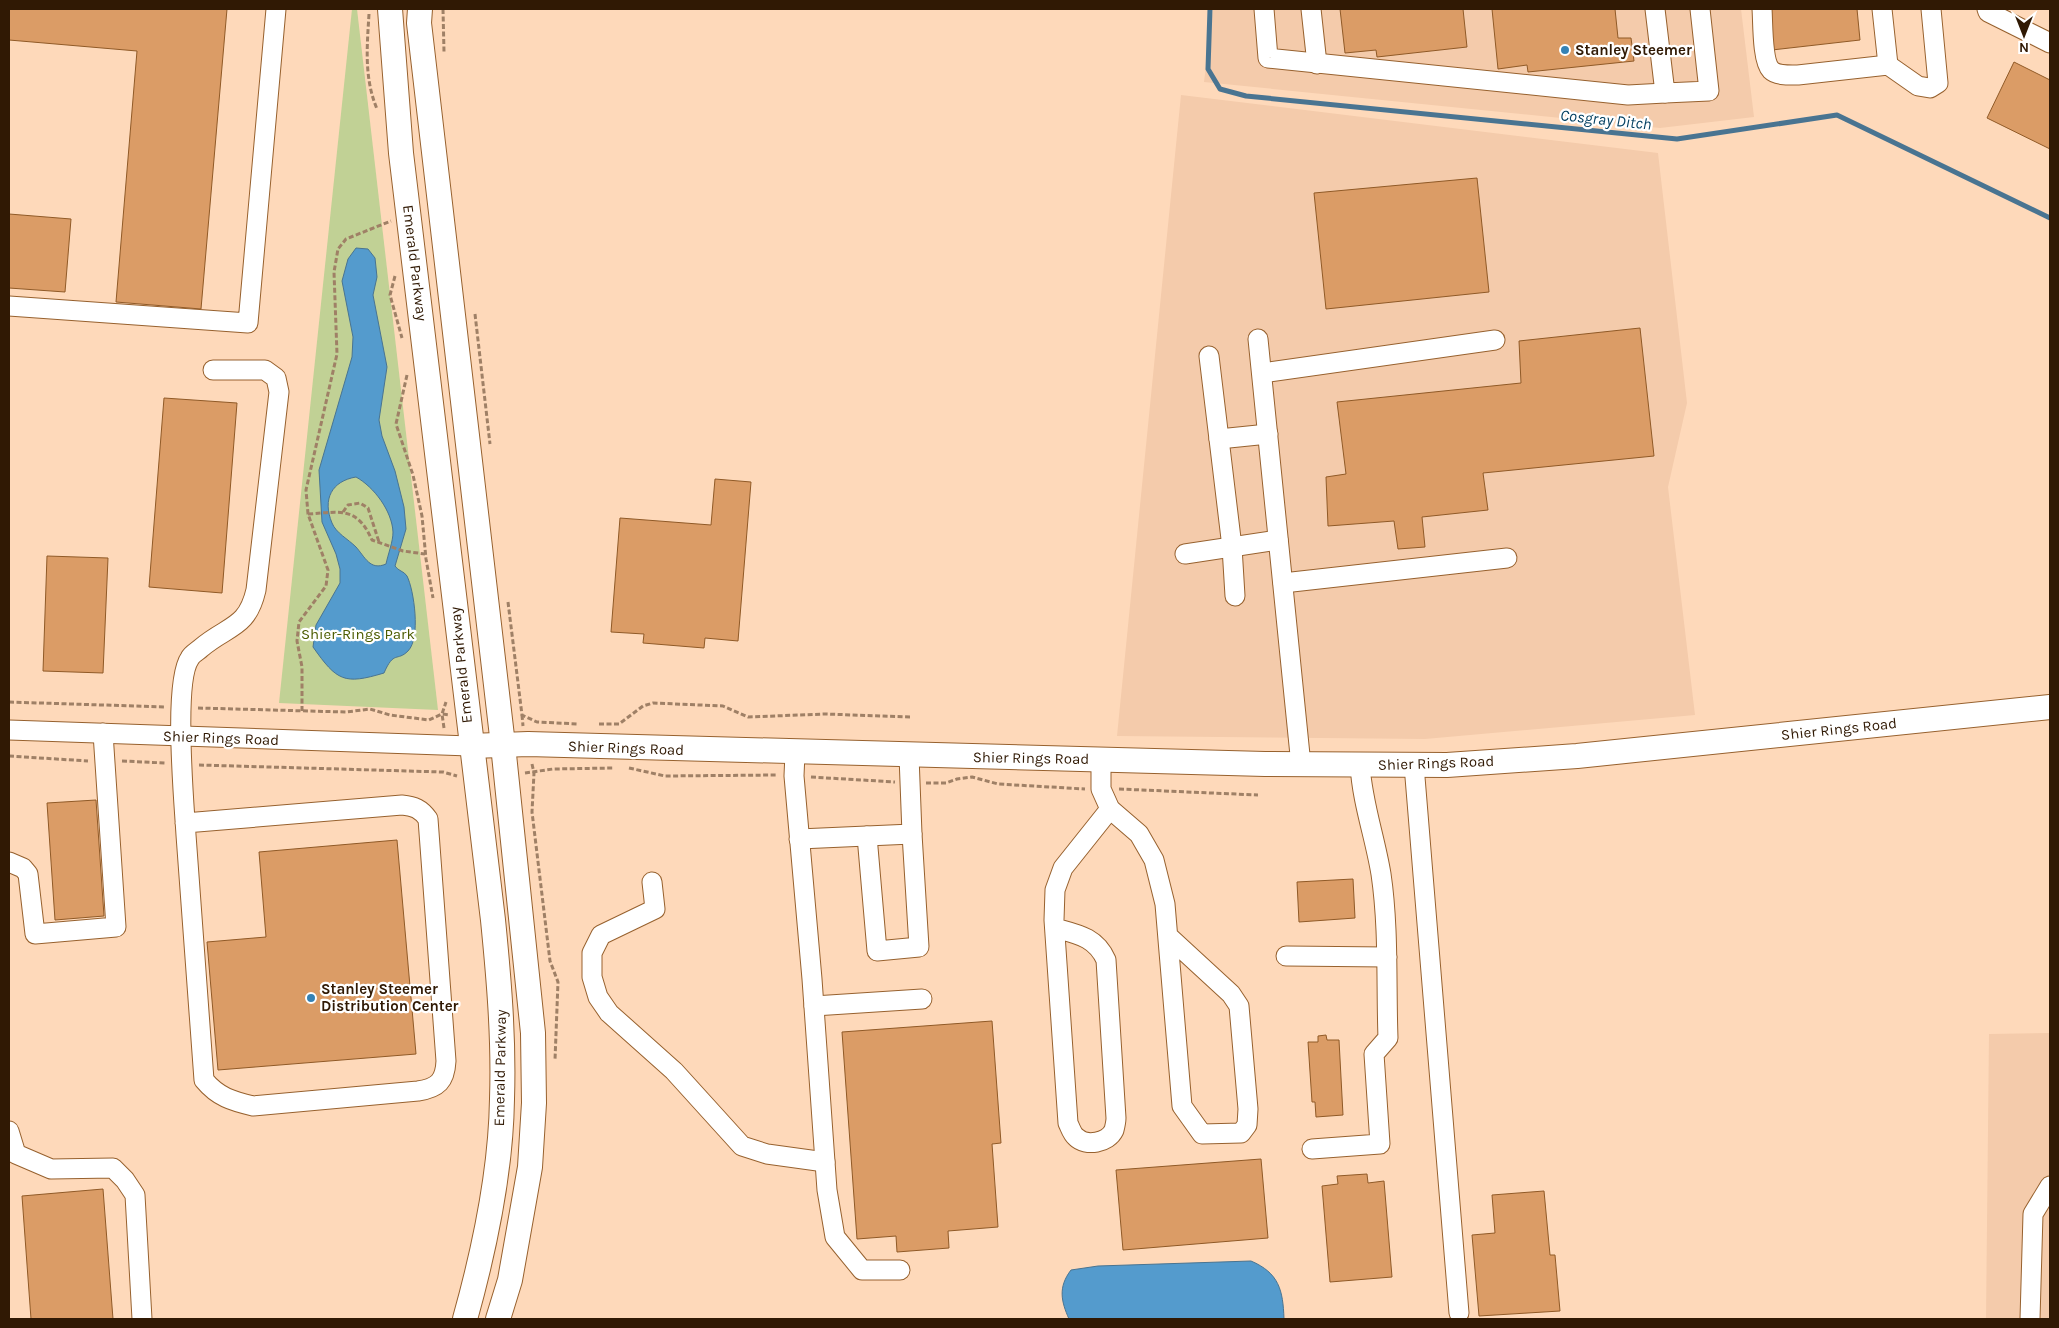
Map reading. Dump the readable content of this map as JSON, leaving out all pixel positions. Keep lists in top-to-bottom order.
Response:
{
  "streets": {
    "main road": ["Emerald Parkway", "Shier Rings Road"]
  },
  "crossings": [
    ["Emerald Parkway", "Shier Rings Road"]
  ],
  "water": ["Cosgray Ditch"],
  "parks": ["Shier-Rings Park"],
  "places": ["Stanley Steemer", "Stanley Steemer Distribution Center"],
  "north": "bottom"
}
